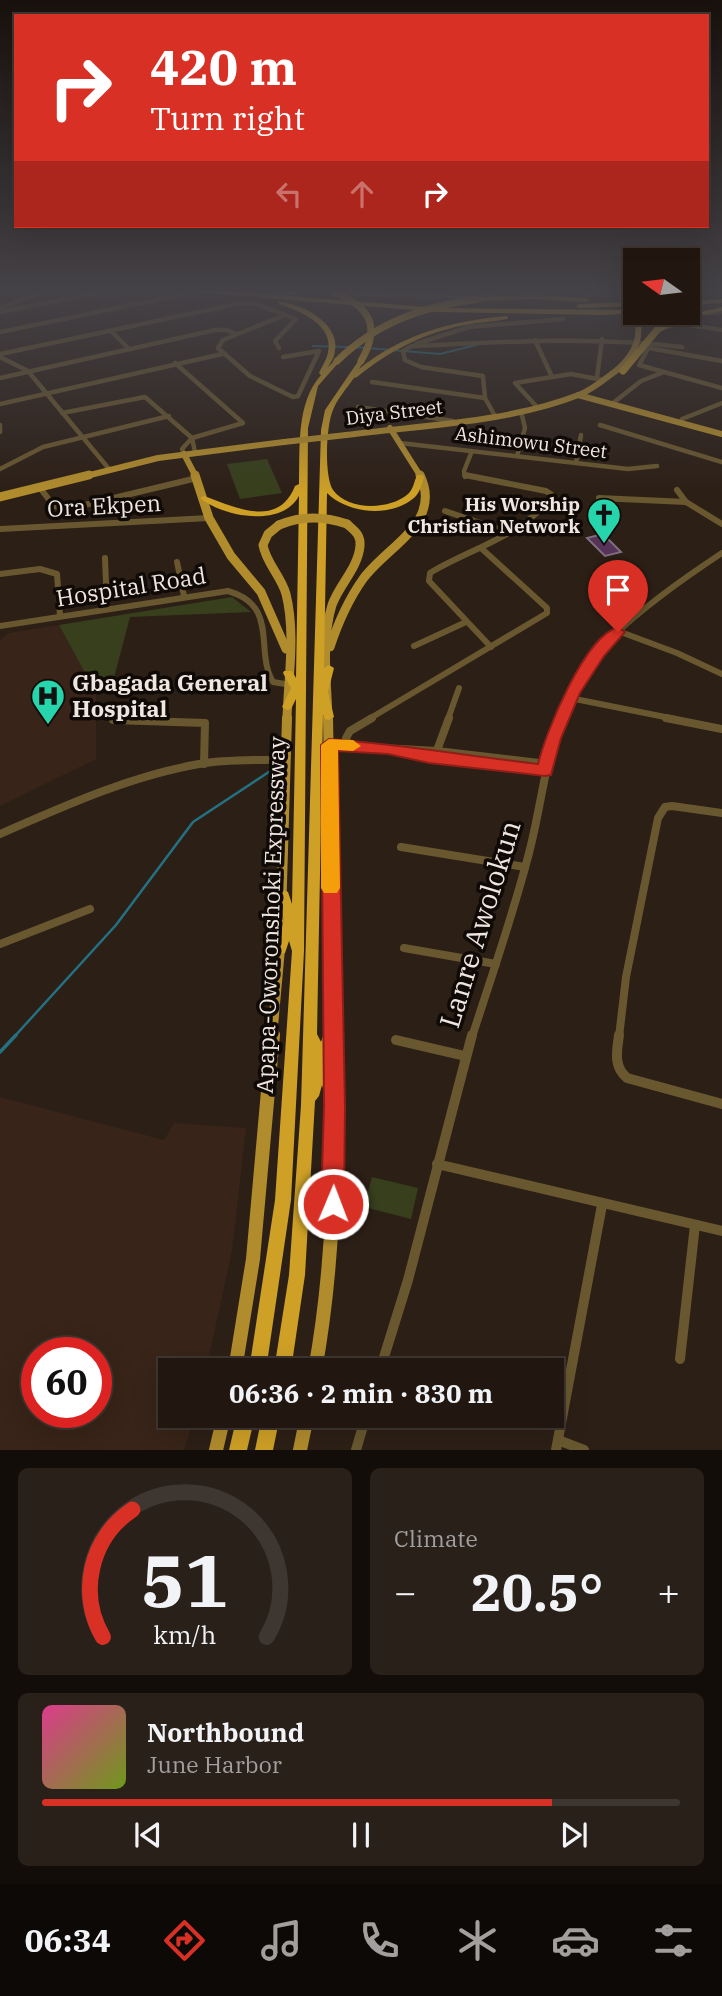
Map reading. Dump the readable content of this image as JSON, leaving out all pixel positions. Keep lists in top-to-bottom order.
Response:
{
  "streets": {
    "highway": ["Apapa-Oworonshoki Expressway"],
    "main road": ["Diya Street"],
    "street": [
      "Ashimowu Street",
      "Ora Ekpen",
      "Hospital Road",
      "Lanre Awolokun"
    ]
  },
  "crossings": [
    ["Hospital Road", "Apapa-Oworonshoki Expressway"]
  ],
  "places": {
    "church": ["His Worship Christian Network"],
    "hospital": ["Gbagada General Hospital"]
  },
  "north": "left",
  "page": {
    "turn": ["420 m", "Turn right"],
    "limit": "60",
    "trip": "06:36 · 2 min · 830 m",
    "tile": "Climate",
    "heat": ["−", "20.5°", "+"],
    "song": ["Northbound", "June Harbor"],
    "tabs": "06:34",
    "gauge": ["51", "km/h"]
  }
}
